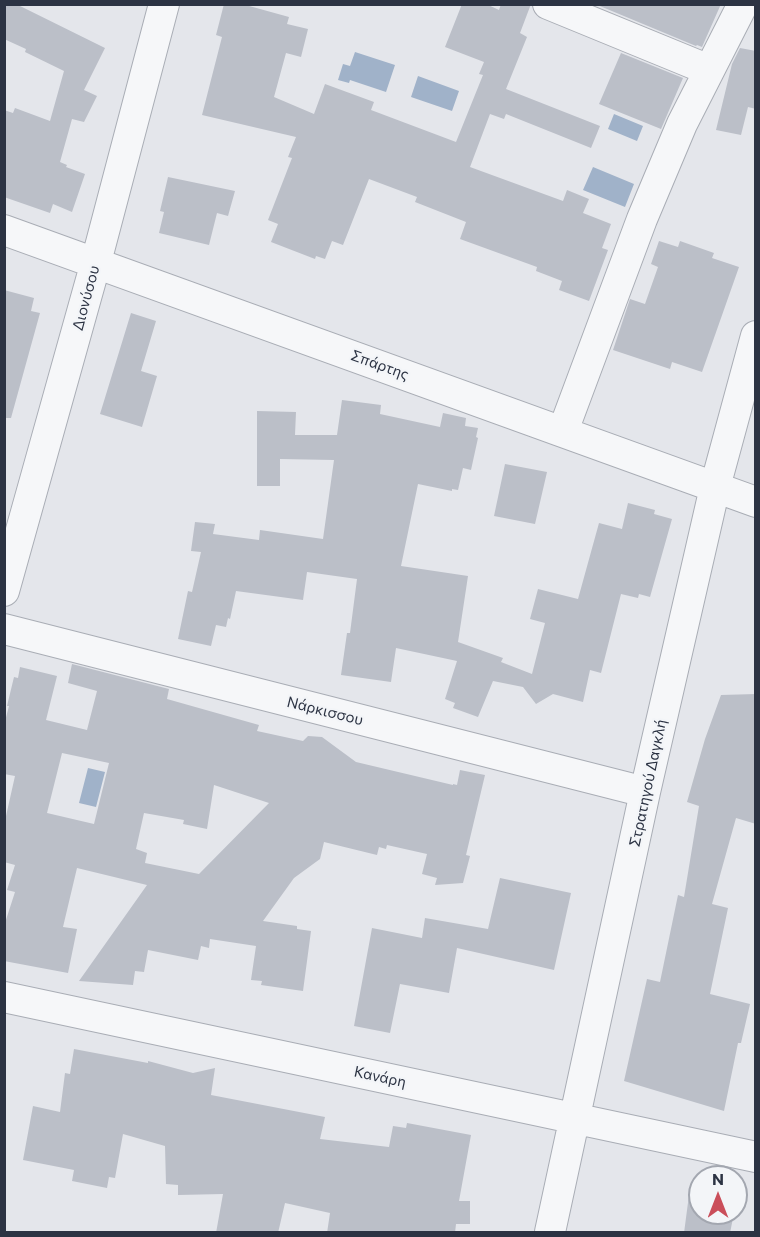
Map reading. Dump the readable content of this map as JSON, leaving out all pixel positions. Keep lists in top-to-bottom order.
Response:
{
  "streets": {
    "street": [
      "Διονύσου",
      "Σπάρτης",
      "Νάρκισσου",
      "Στρατηγού Δαγκλή",
      "Κανάρη"
    ]
  },
  "crossings": [
    ["Διονύσου", "Σπάρτης"],
    ["Σπάρτης", "Στρατηγού Δαγκλή"],
    ["Νάρκισσου", "Στρατηγού Δαγκλή"],
    ["Στρατηγού Δαγκλή", "Κανάρη"]
  ],
  "north": "top"
}
